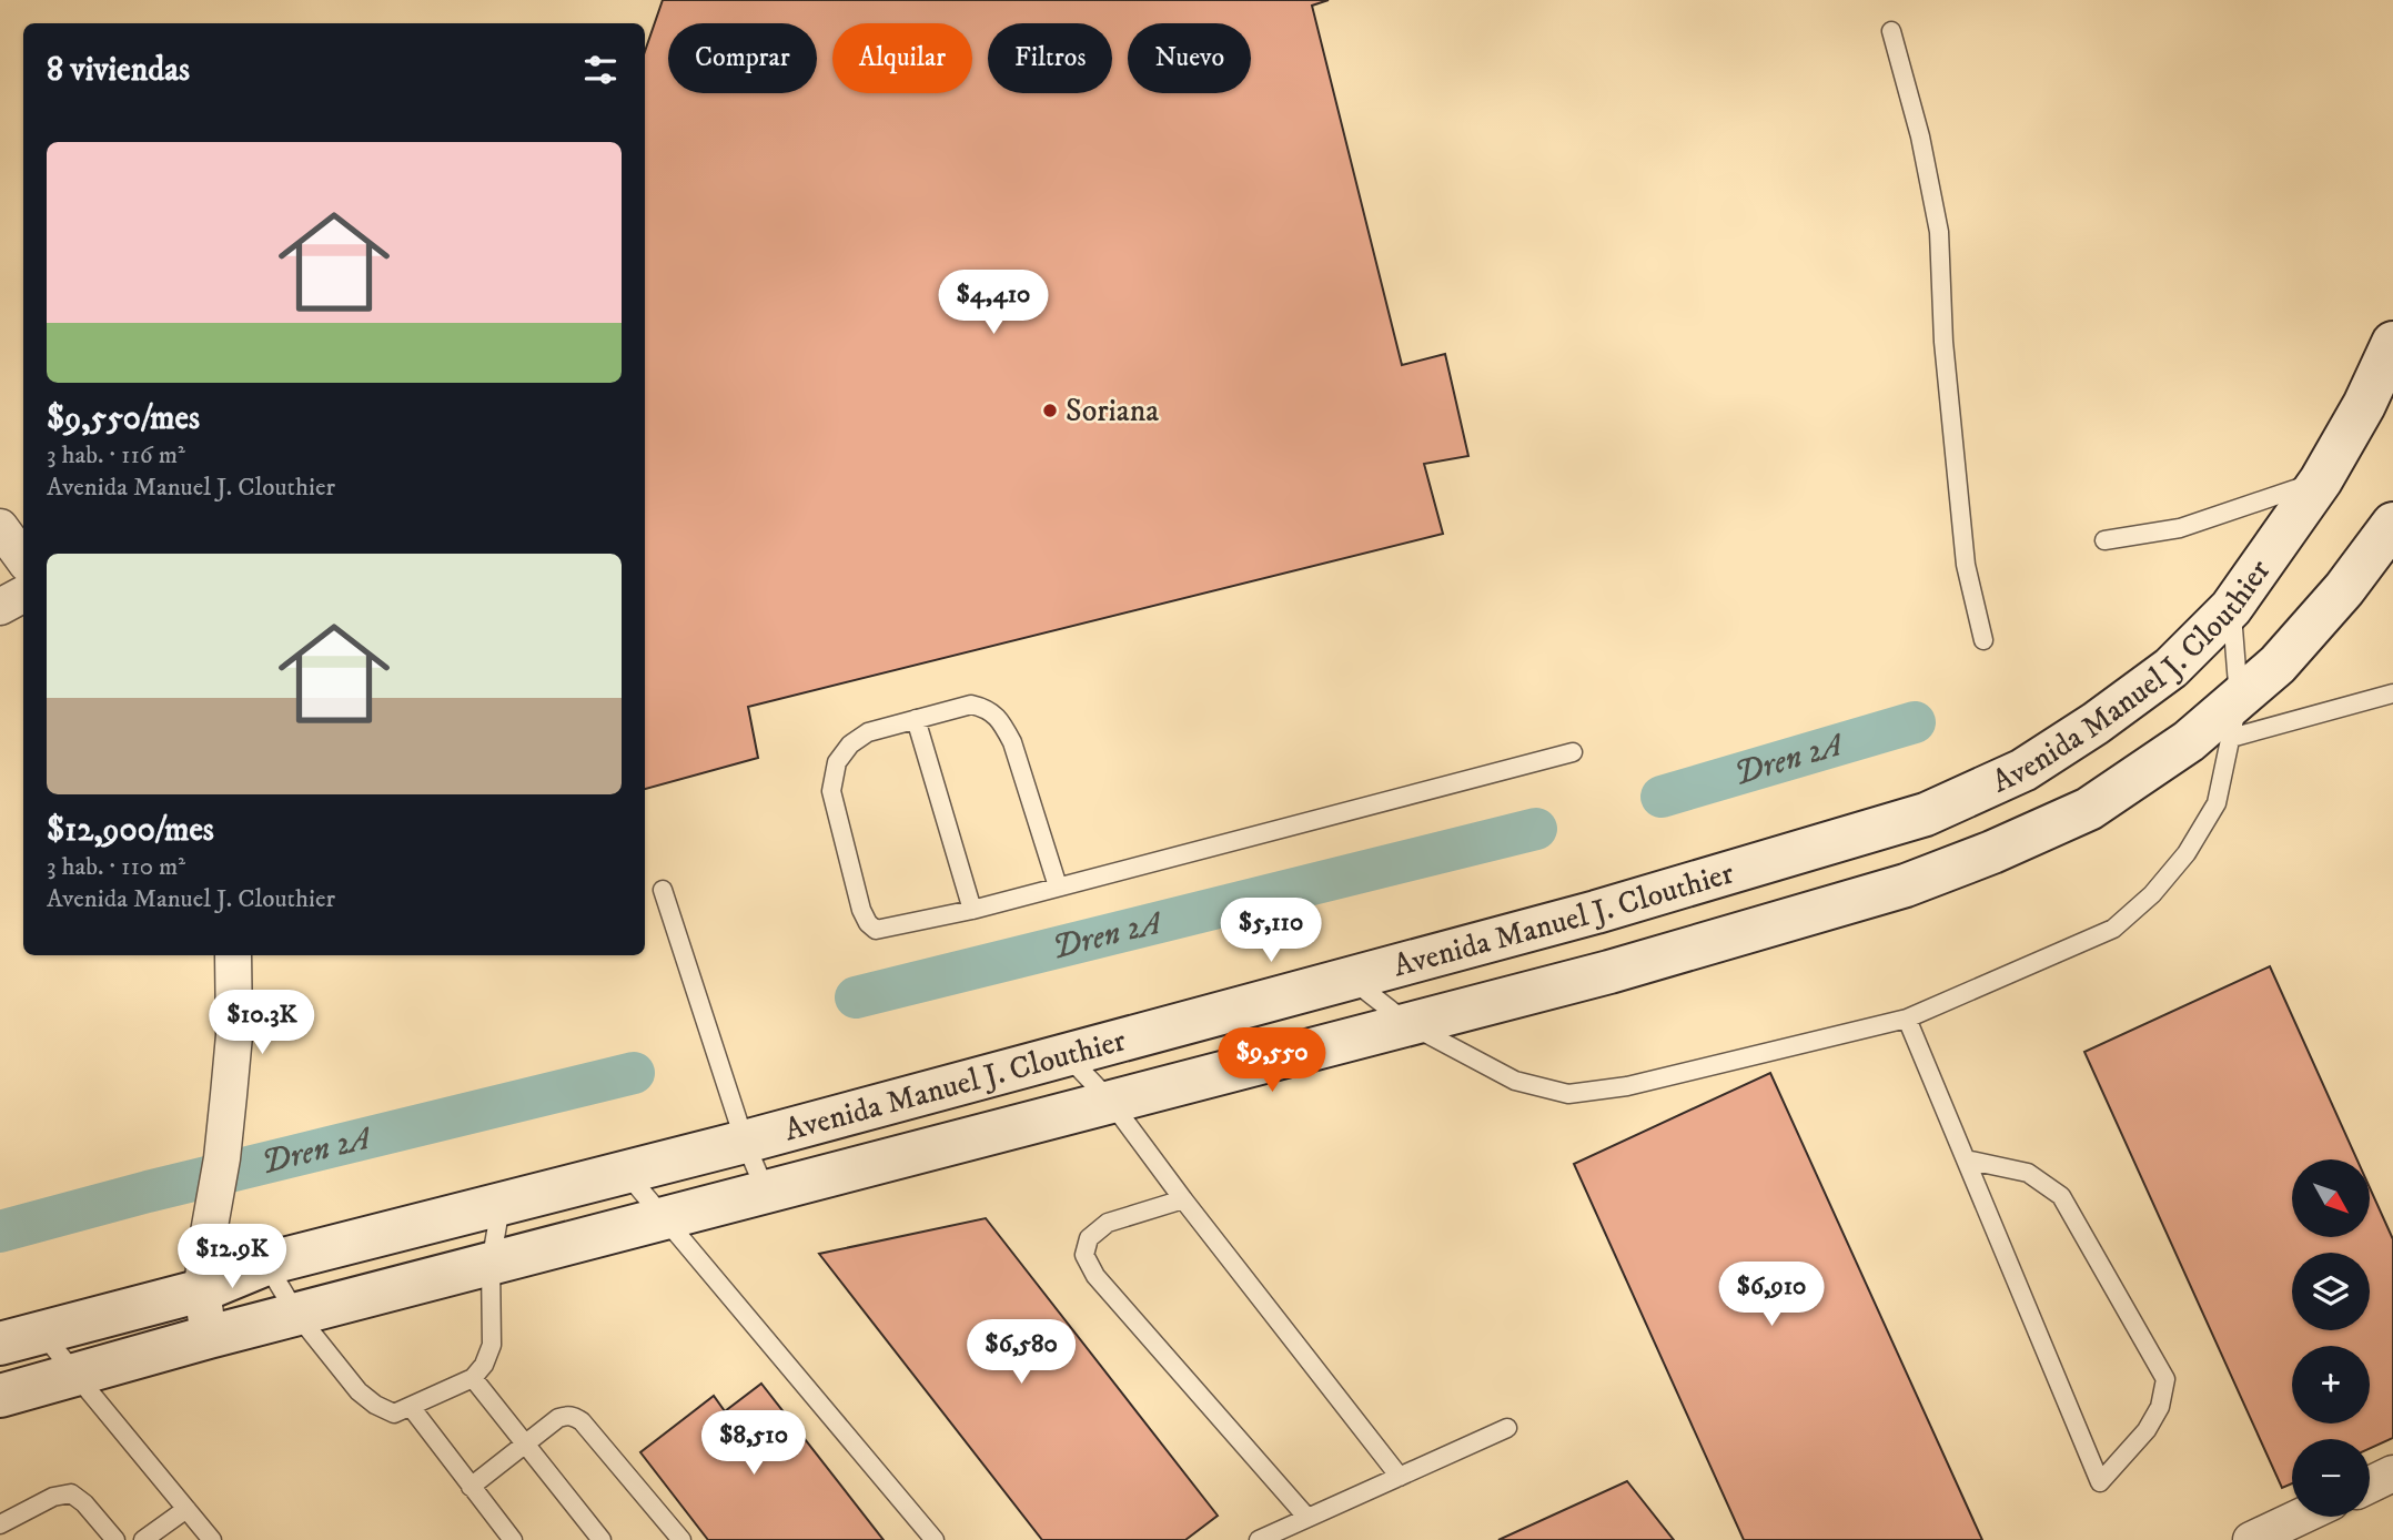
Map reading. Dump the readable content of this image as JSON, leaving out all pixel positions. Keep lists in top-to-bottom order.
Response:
{
  "streets": {
    "main road": ["Avenida Manuel J. Clouthier"]
  },
  "water": ["Dren 2A"],
  "places": ["Soriana"],
  "north": "bottom right",
  "page": {
    "chip": [
      "Comprar",
      "Alquilar",
      "Filtros",
      "Nuevo"
    ],
    "heading": "8 viviendas",
    "list": [
      {
        "name": "$9,550/mes",
        "note": "3 hab. · 116 m² · Avenida Manuel J. Clouthier"
      },
      {
        "name": "$12,900/mes",
        "note": "3 hab. · 110 m² · Avenida Manuel J. Clouthier"
      }
    ],
    "price": [
      "$4,410",
      "$5,110",
      "$10.3K",
      "$9,550",
      "$12.9K",
      "$6,910",
      "$6,580",
      "$8,510"
    ],
    "map_buttons": ["+", "−"]
  }
}
